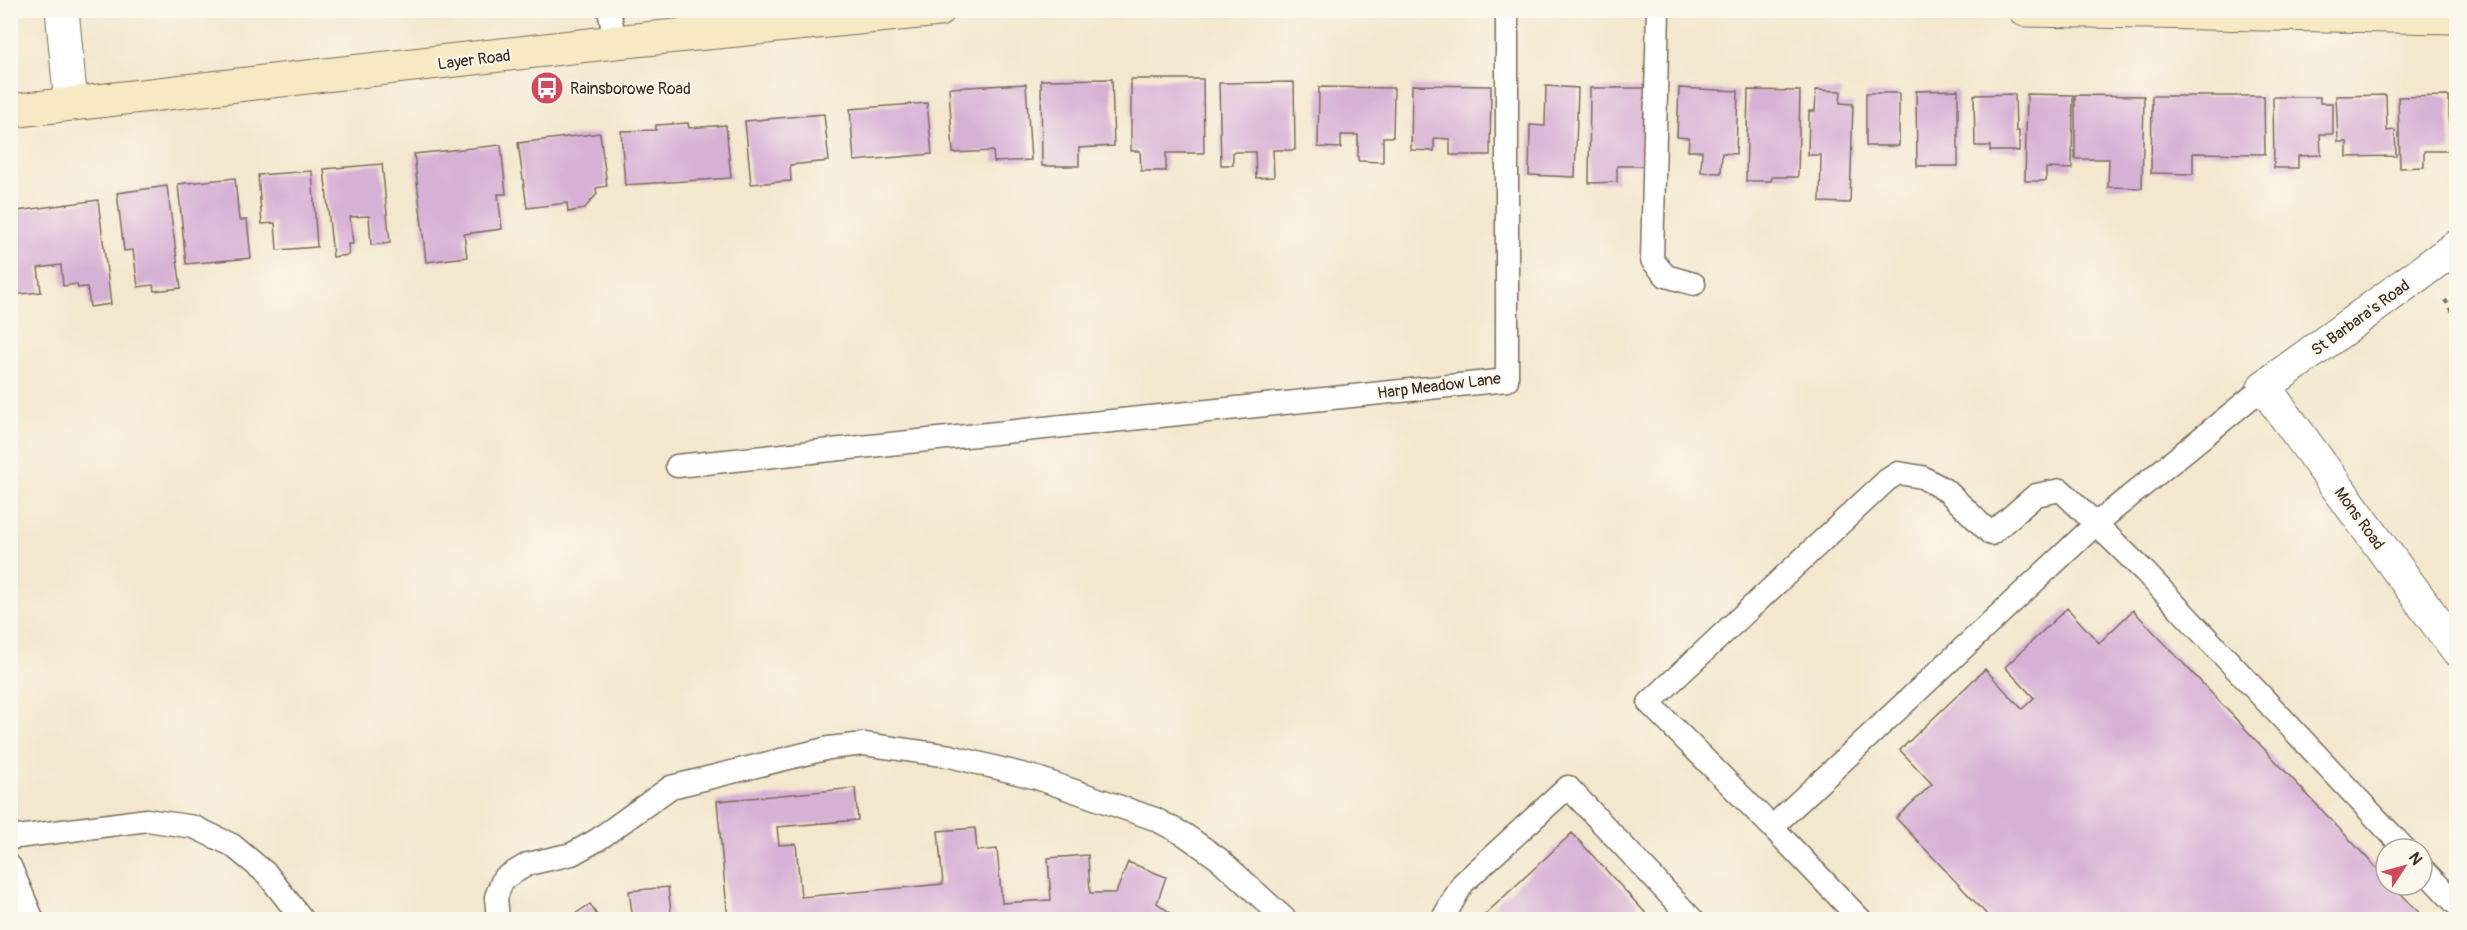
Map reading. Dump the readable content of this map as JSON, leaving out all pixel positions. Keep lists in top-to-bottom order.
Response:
{
  "streets": {
    "main road": ["Layer Road"],
    "street": ["St Barbara's Road", "Mons Road"],
    "lane": ["Harp Meadow Lane"]
  },
  "crossings": [
    ["St Barbara's Road", "Mons Road"]
  ],
  "places": {
    "bus stop": ["Rainsborowe Road"]
  },
  "north": "top right"
}
